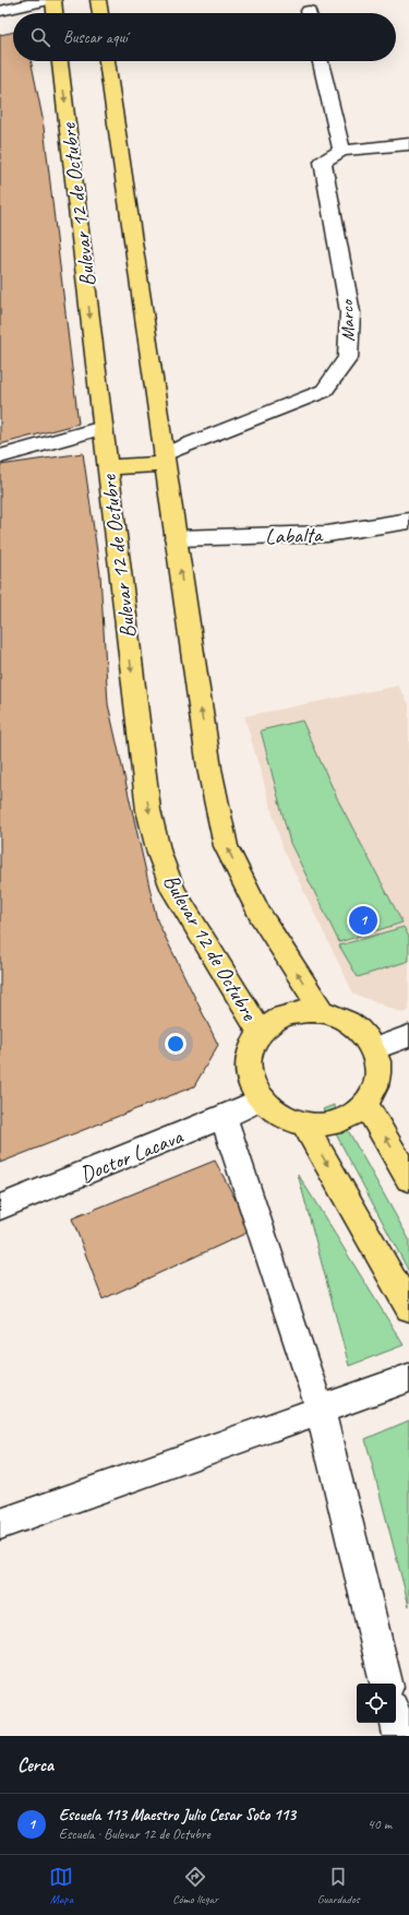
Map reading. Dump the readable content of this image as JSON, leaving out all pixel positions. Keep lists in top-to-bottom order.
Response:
{
  "streets": {
    "main road": ["Bulevar 12 de Octubre"],
    "street": ["Marco", "Labalta", "Doctor Lacava"]
  },
  "crossings": [
    ["Bulevar 12 de Octubre", "Doctor Lacava"]
  ],
  "page": {
    "search": "Buscar aquí",
    "pins": "1",
    "heading": "Cerca",
    "list": [
      {
        "mark": "1",
        "name": "Escuela 113 Maestro Julio Cesar Soto 113",
        "note": "Escuela · Bulevar 12 de Octubre",
        "value": "40 m"
      }
    ],
    "nav": ["Mapa", "Cómo llegar", "Guardados"]
  }
}
